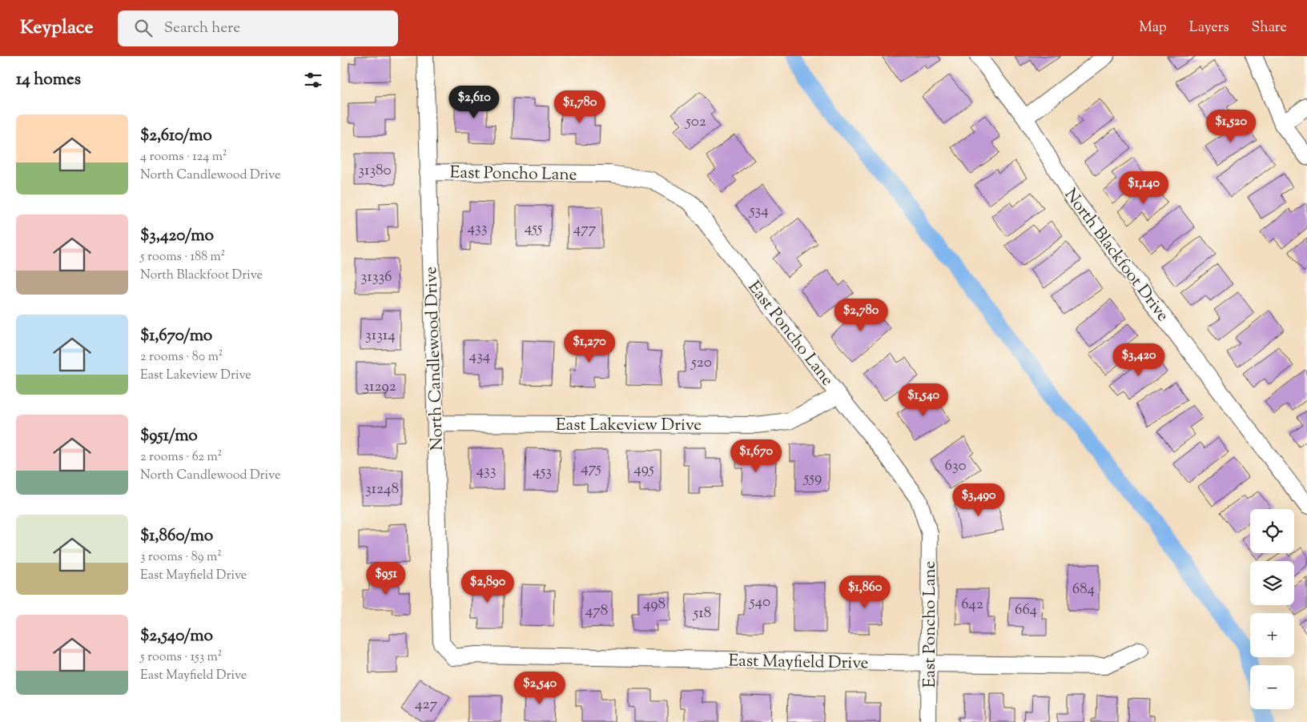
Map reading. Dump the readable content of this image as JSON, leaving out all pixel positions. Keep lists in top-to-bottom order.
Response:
{
  "streets": {
    "street": [
      "East Poncho Lane",
      "North Blackfoot Drive",
      "North Candlewood Drive",
      "East Lakeview Drive",
      "East Mayfield Drive"
    ]
  },
  "crossings": [
    ["East Poncho Lane", "North Candlewood Drive"],
    ["East Poncho Lane", "East Lakeview Drive"],
    ["East Poncho Lane", "East Mayfield Drive"],
    ["North Candlewood Drive", "East Lakeview Drive"],
    ["North Candlewood Drive", "East Mayfield Drive"]
  ],
  "house_numbers": [
    "502",
    "31380",
    "534",
    "433",
    "455",
    "477",
    "31336",
    "31314",
    "434",
    "520",
    "31292",
    "630",
    "475",
    "495",
    "433",
    "453",
    "559",
    "31248",
    "684",
    "540",
    "498",
    "642",
    "664",
    "478",
    "518",
    "427"
  ],
  "page": {
    "header": "Keyplace",
    "search": "Search here",
    "nav": ["Map", "Layers", "Share"],
    "heading": "14 homes",
    "price": [
      "$2,610",
      "$1,780",
      "$1,520",
      "$1,140",
      "$2,780",
      "$1,270",
      "$3,420",
      "$1,540",
      "$1,670",
      "$3,490",
      "$951",
      "$2,890",
      "$1,860",
      "$2,540"
    ],
    "list": [
      {
        "name": "$2,610/mo",
        "note": "4 rooms · 124 m² · North Candlewood Drive"
      },
      {
        "name": "$3,420/mo",
        "note": "5 rooms · 188 m² · North Blackfoot Drive"
      },
      {
        "name": "$1,670/mo",
        "note": "2 rooms · 80 m² · East Lakeview Drive"
      },
      {
        "name": "$951/mo",
        "note": "2 rooms · 62 m² · North Candlewood Drive"
      },
      {
        "name": "$1,860/mo",
        "note": "3 rooms · 89 m² · East Mayfield Drive"
      },
      {
        "name": "$2,540/mo",
        "note": "5 rooms · 153 m² · East Mayfield Drive"
      }
    ],
    "map_buttons": ["+", "−"]
  }
}
